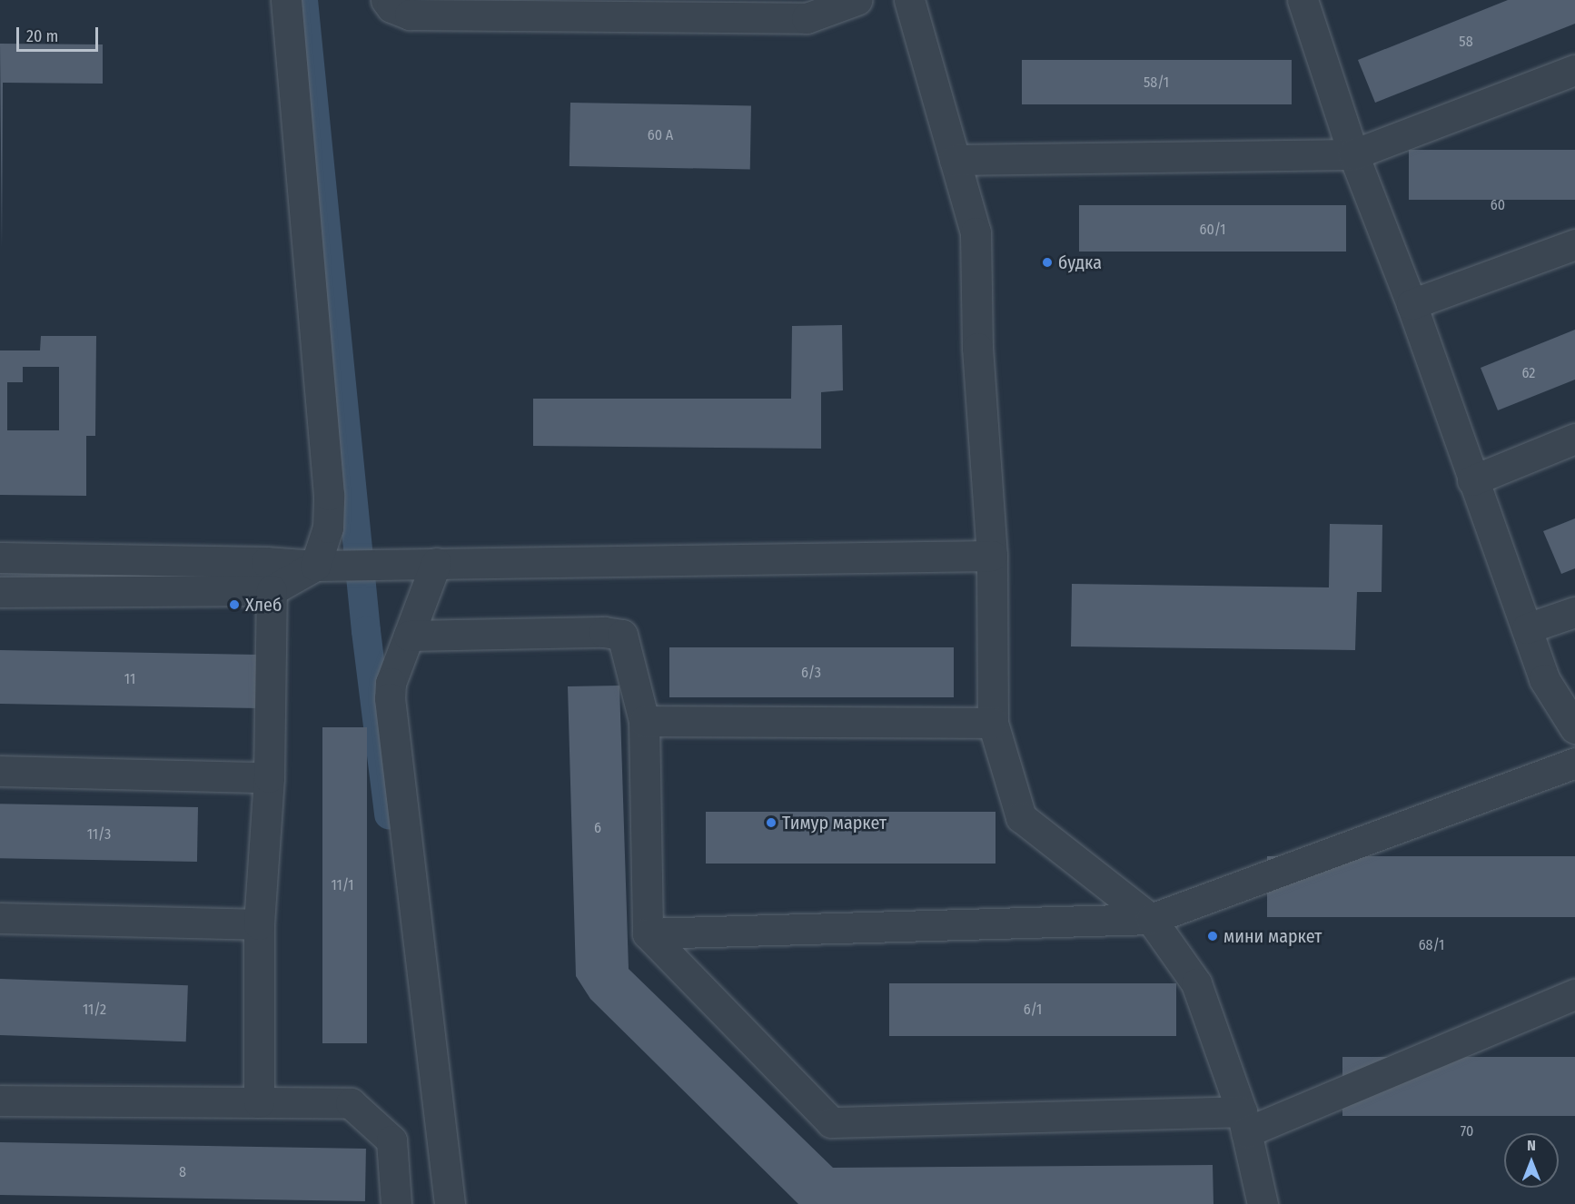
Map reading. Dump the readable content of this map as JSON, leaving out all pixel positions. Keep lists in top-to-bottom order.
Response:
{
  "places": [
    "будка",
    "Хлеб",
    "Тимур маркет",
    "мини маркет"
  ],
  "house_numbers": [
    "58",
    "58/1",
    "60 A",
    "60",
    "60/1",
    "62",
    "6/3",
    "11",
    "6",
    "11/3",
    "11/1",
    "68/1",
    "11/2",
    "6/1",
    "70",
    "8"
  ],
  "scale_bar": "20 m",
  "north": "top"
}
